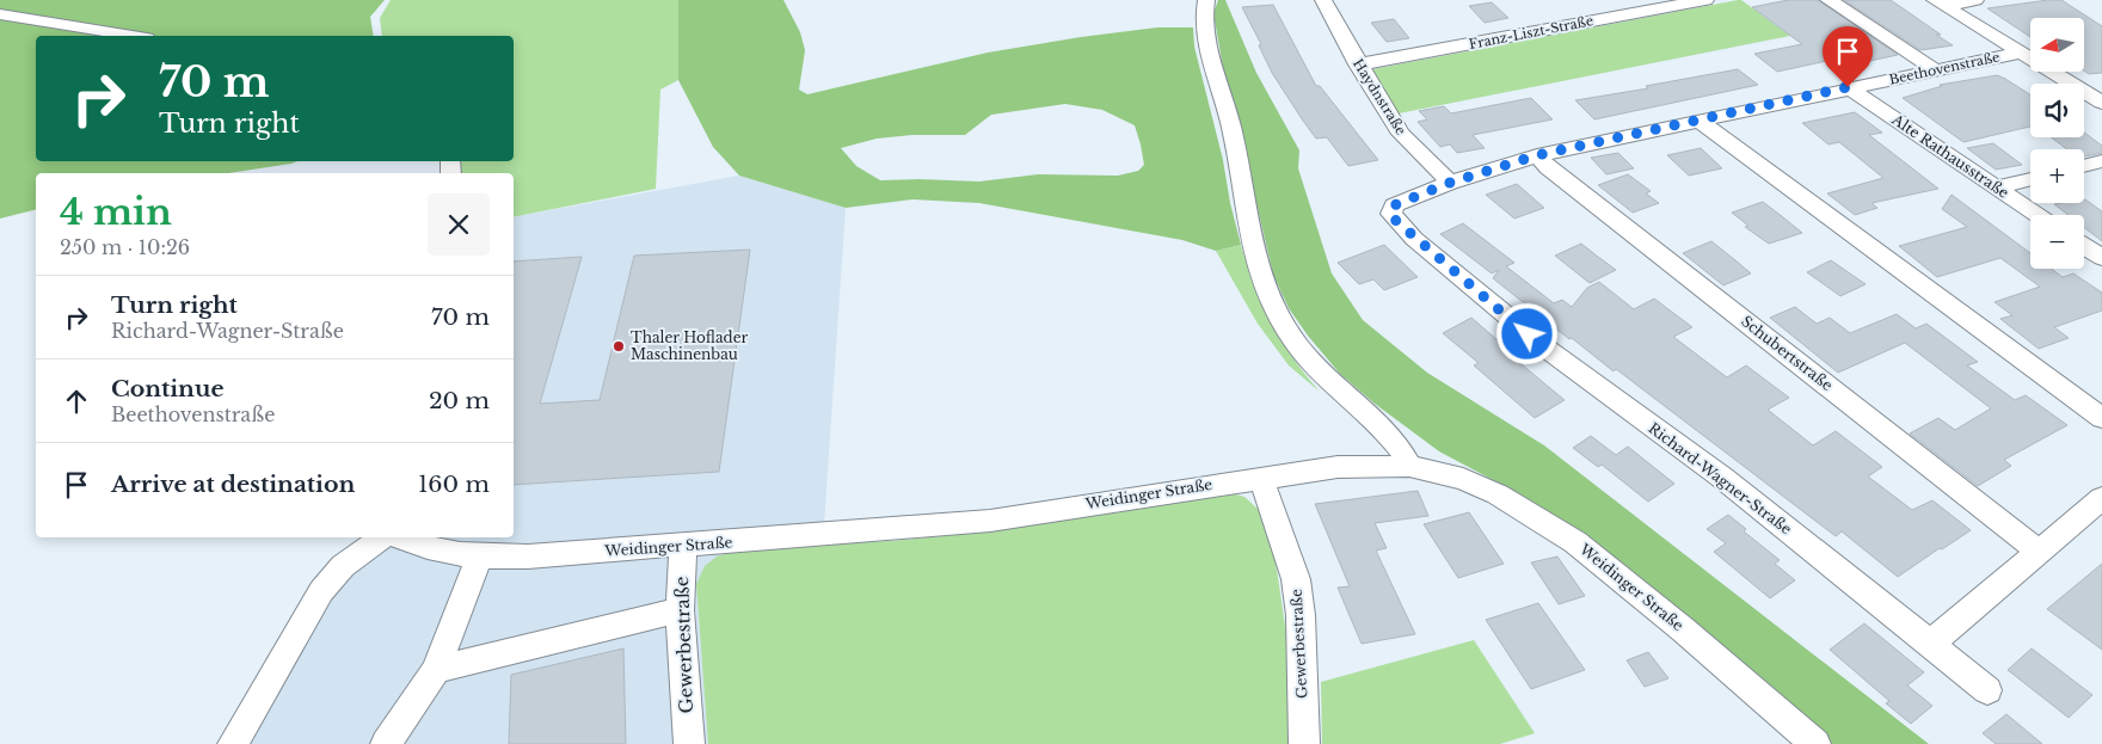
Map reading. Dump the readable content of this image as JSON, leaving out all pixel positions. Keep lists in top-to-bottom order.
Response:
{
  "streets": {
    "street": [
      "Franz-Liszt-Straße",
      "Beethovenstraße",
      "Haydnstraße",
      "Alte Rathausstraße",
      "Schubertstraße",
      "Richard-Wagner-Straße",
      "Weidinger Straße",
      "Gewerbestraße"
    ]
  },
  "crossings": [
    ["Franz-Liszt-Straße", "Haydnstraße"],
    ["Beethovenstraße", "Haydnstraße"],
    ["Beethovenstraße", "Alte Rathausstraße"],
    ["Beethovenstraße", "Schubertstraße"],
    ["Beethovenstraße", "Richard-Wagner-Straße"],
    ["Haydnstraße", "Richard-Wagner-Straße"],
    ["Weidinger Straße", "Gewerbestraße"]
  ],
  "places": ["Thaler Hoflader Maschinenbau"],
  "north": "left",
  "page": {
    "map_buttons": ["+", "−"],
    "turn": ["70 m", "Turn right"],
    "heading": ["4 min", "250 m · 10:26"],
    "list": [
      {
        "name": "Turn right",
        "note": "Richard-Wagner-Straße",
        "value": "70 m"
      },
      {
        "name": "Continue",
        "note": "Beethovenstraße",
        "value": "20 m"
      },
      {
        "name": "Arrive at destination",
        "value": "160 m"
      }
    ]
  }
}
